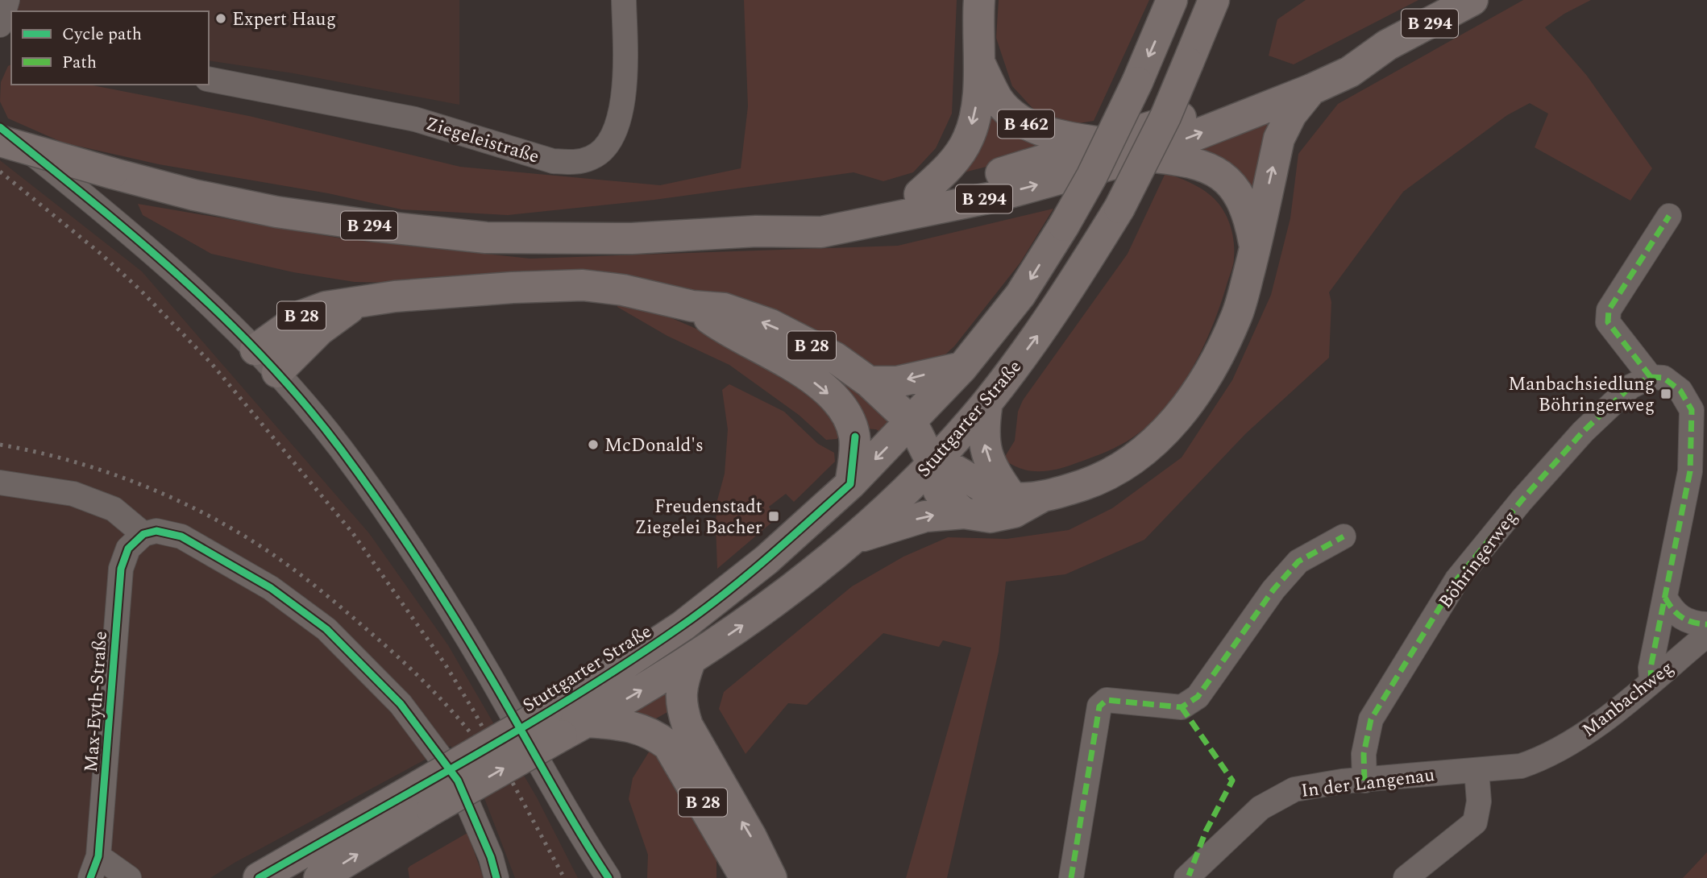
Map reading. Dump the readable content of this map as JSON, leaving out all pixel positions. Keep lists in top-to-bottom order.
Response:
{
  "streets": {
    "main road": [
      "B 294",
      "B 462",
      "B 28",
      "Stuttgarter Straße"
    ],
    "street": [
      "Ziegeleistraße",
      "Böhringerweg",
      "Manbachweg",
      "Max-Eyth-Straße",
      "In der Langenau"
    ]
  },
  "crossings": [
    ["B 294", "B 462"],
    ["B 28", "Stuttgarter Straße"],
    ["Böhringerweg", "In der Langenau"],
    ["Manbachweg", "In der Langenau"]
  ],
  "places": {
    "other": ["Expert Haug", "McDonald's"],
    "transit": ["Manbachsiedlung Böhringerweg", "Freudenstadt Ziegelei Bacher"]
  },
  "legend": ["Cycle path", "Path"]
}
